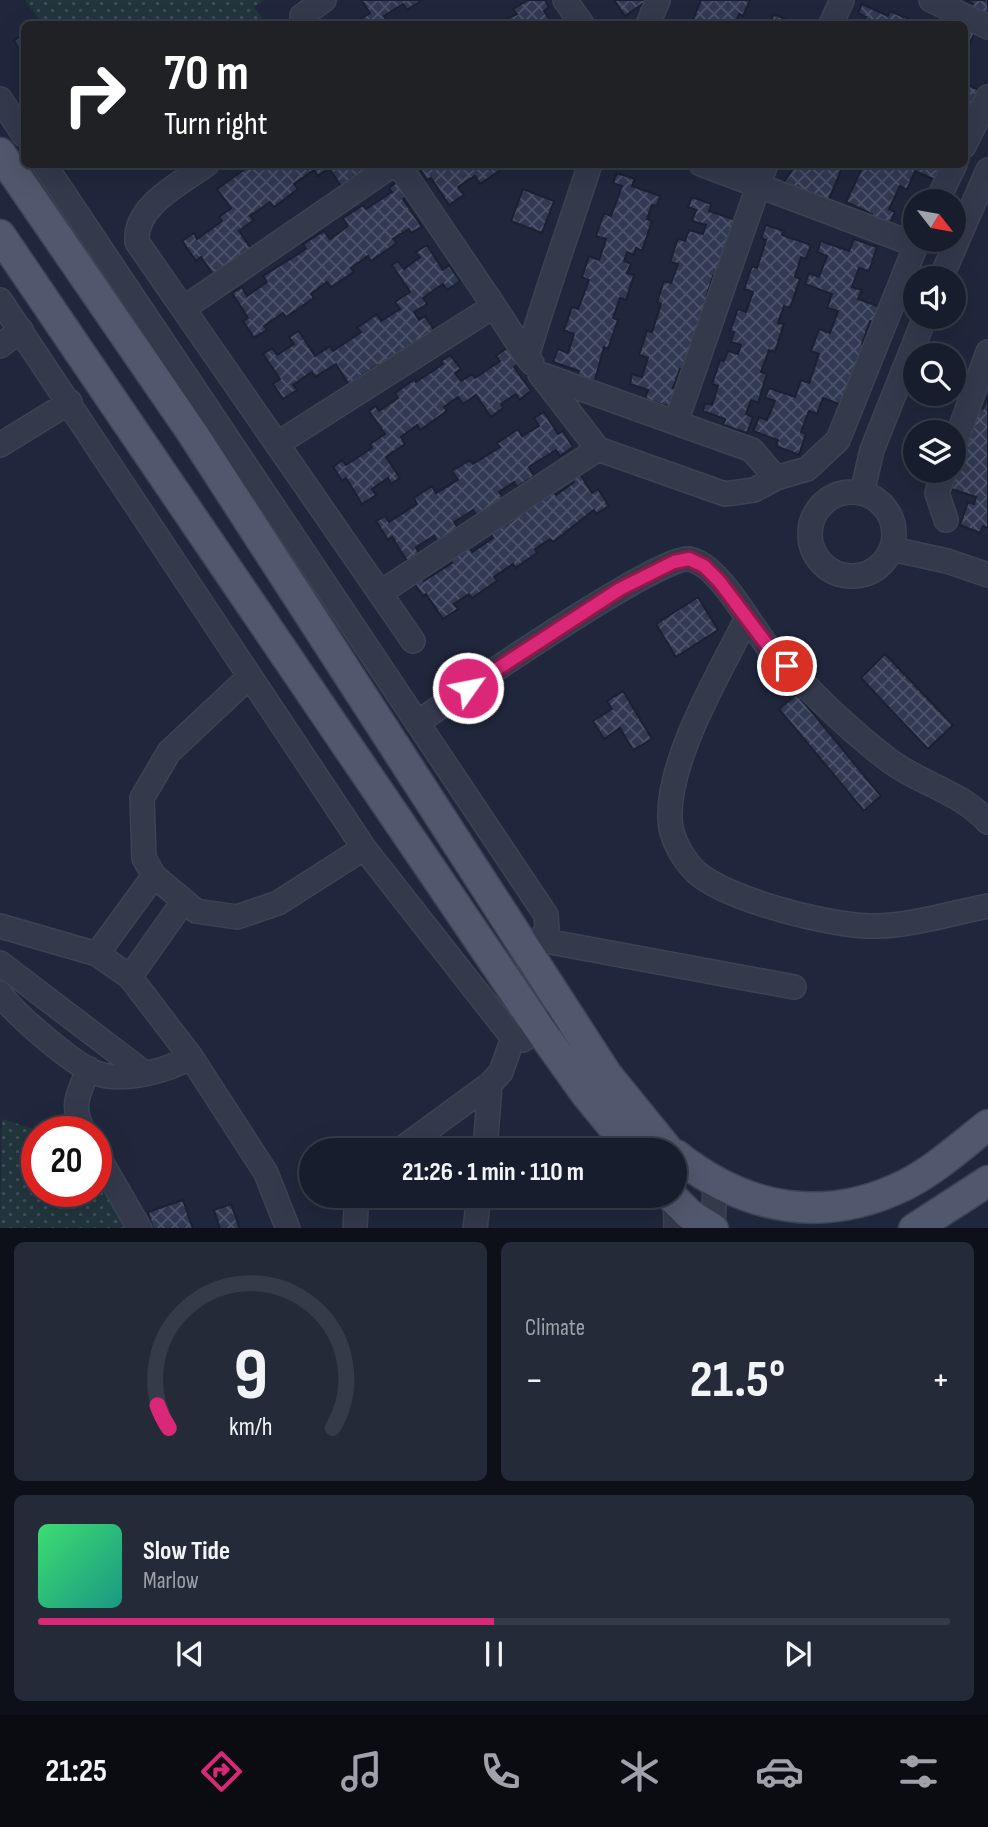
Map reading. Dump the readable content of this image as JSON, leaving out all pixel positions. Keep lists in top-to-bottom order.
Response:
{
  "north": "bottom right",
  "page": {
    "turn": ["70 m", "Turn right"],
    "limit": "20",
    "trip": "21:26 · 1 min · 110 m",
    "tile": "Climate",
    "heat": ["−", "21.5°", "+"],
    "song": ["Slow Tide", "Marlow"],
    "tabs": "21:25",
    "gauge": ["9", "km/h"]
  }
}
